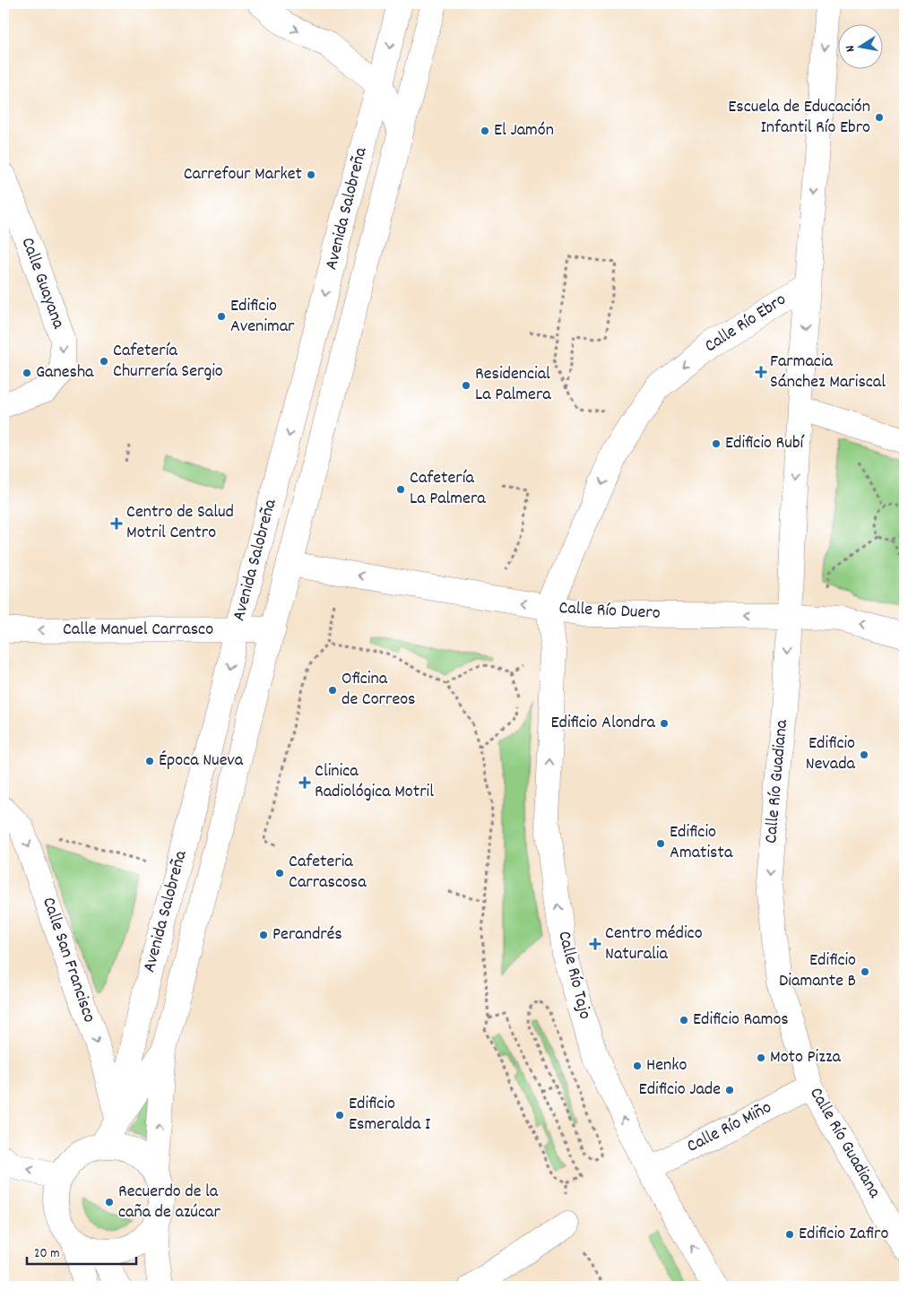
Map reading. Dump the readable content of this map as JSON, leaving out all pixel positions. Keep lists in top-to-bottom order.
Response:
{
  "streets": {
    "street": [
      "Avenida Salobreña",
      "Calle Guayana",
      "Calle Río Ebro",
      "Calle Río Duero",
      "Calle Manuel Carrasco",
      "Calle Río Guadiana",
      "Calle San Francisco",
      "Calle Río Tajo",
      "Calle Río Miño"
    ]
  },
  "crossings": [
    ["Avenida Salobreña", "Calle Río Duero"],
    ["Avenida Salobreña", "Calle Manuel Carrasco"],
    ["Avenida Salobreña", "Calle San Francisco"],
    ["Calle Río Ebro", "Calle Río Duero"],
    ["Calle Río Ebro", "Calle Río Guadiana"],
    ["Calle Río Ebro", "Calle Río Tajo"],
    ["Calle Río Duero", "Calle Río Guadiana"],
    ["Calle Río Duero", "Calle Río Tajo"],
    ["Calle Río Guadiana", "Calle Río Miño"],
    ["Calle Río Tajo", "Calle Río Miño"]
  ],
  "one_way": [
    "Calle Guayana",
    "Calle Río Ebro",
    "Calle Río Duero",
    "Calle Manuel Carrasco",
    "Calle Río Guadiana",
    "Calle San Francisco",
    "Calle Río Tajo"
  ],
  "places": {
    "other": [
      "Escuela de Educación Infantil Río Ebro",
      "El Jamón",
      "Carrefour Market",
      "Edificio Avenimar",
      "Cafetería Churrería Sergio",
      "Ganesha",
      "Residencial La Palmera",
      "Edificio Rubí",
      "Cafetería La Palmera",
      "Oficina de Correos",
      "Edificio Alondra",
      "Edificio Nevada",
      "Época Nueva",
      "Edificio Amatista",
      "Cafeteria Carrascosa",
      "Perandrés",
      "Edificio Diamante B",
      "Edificio Ramos",
      "Moto Pizza",
      "Henko",
      "Edificio Jade",
      "Edificio Esmeralda I",
      "Recuerdo de la caña de azúcar",
      "Edificio Zafiro"
    ],
    "health": [
      "Farmacia Sánchez Mariscal",
      "Centro de Salud Motril Centro",
      "Clinica Radiológica Motril",
      "Centro médico Naturalia"
    ]
  },
  "scale_bar": "20 m",
  "north": "left"
}
